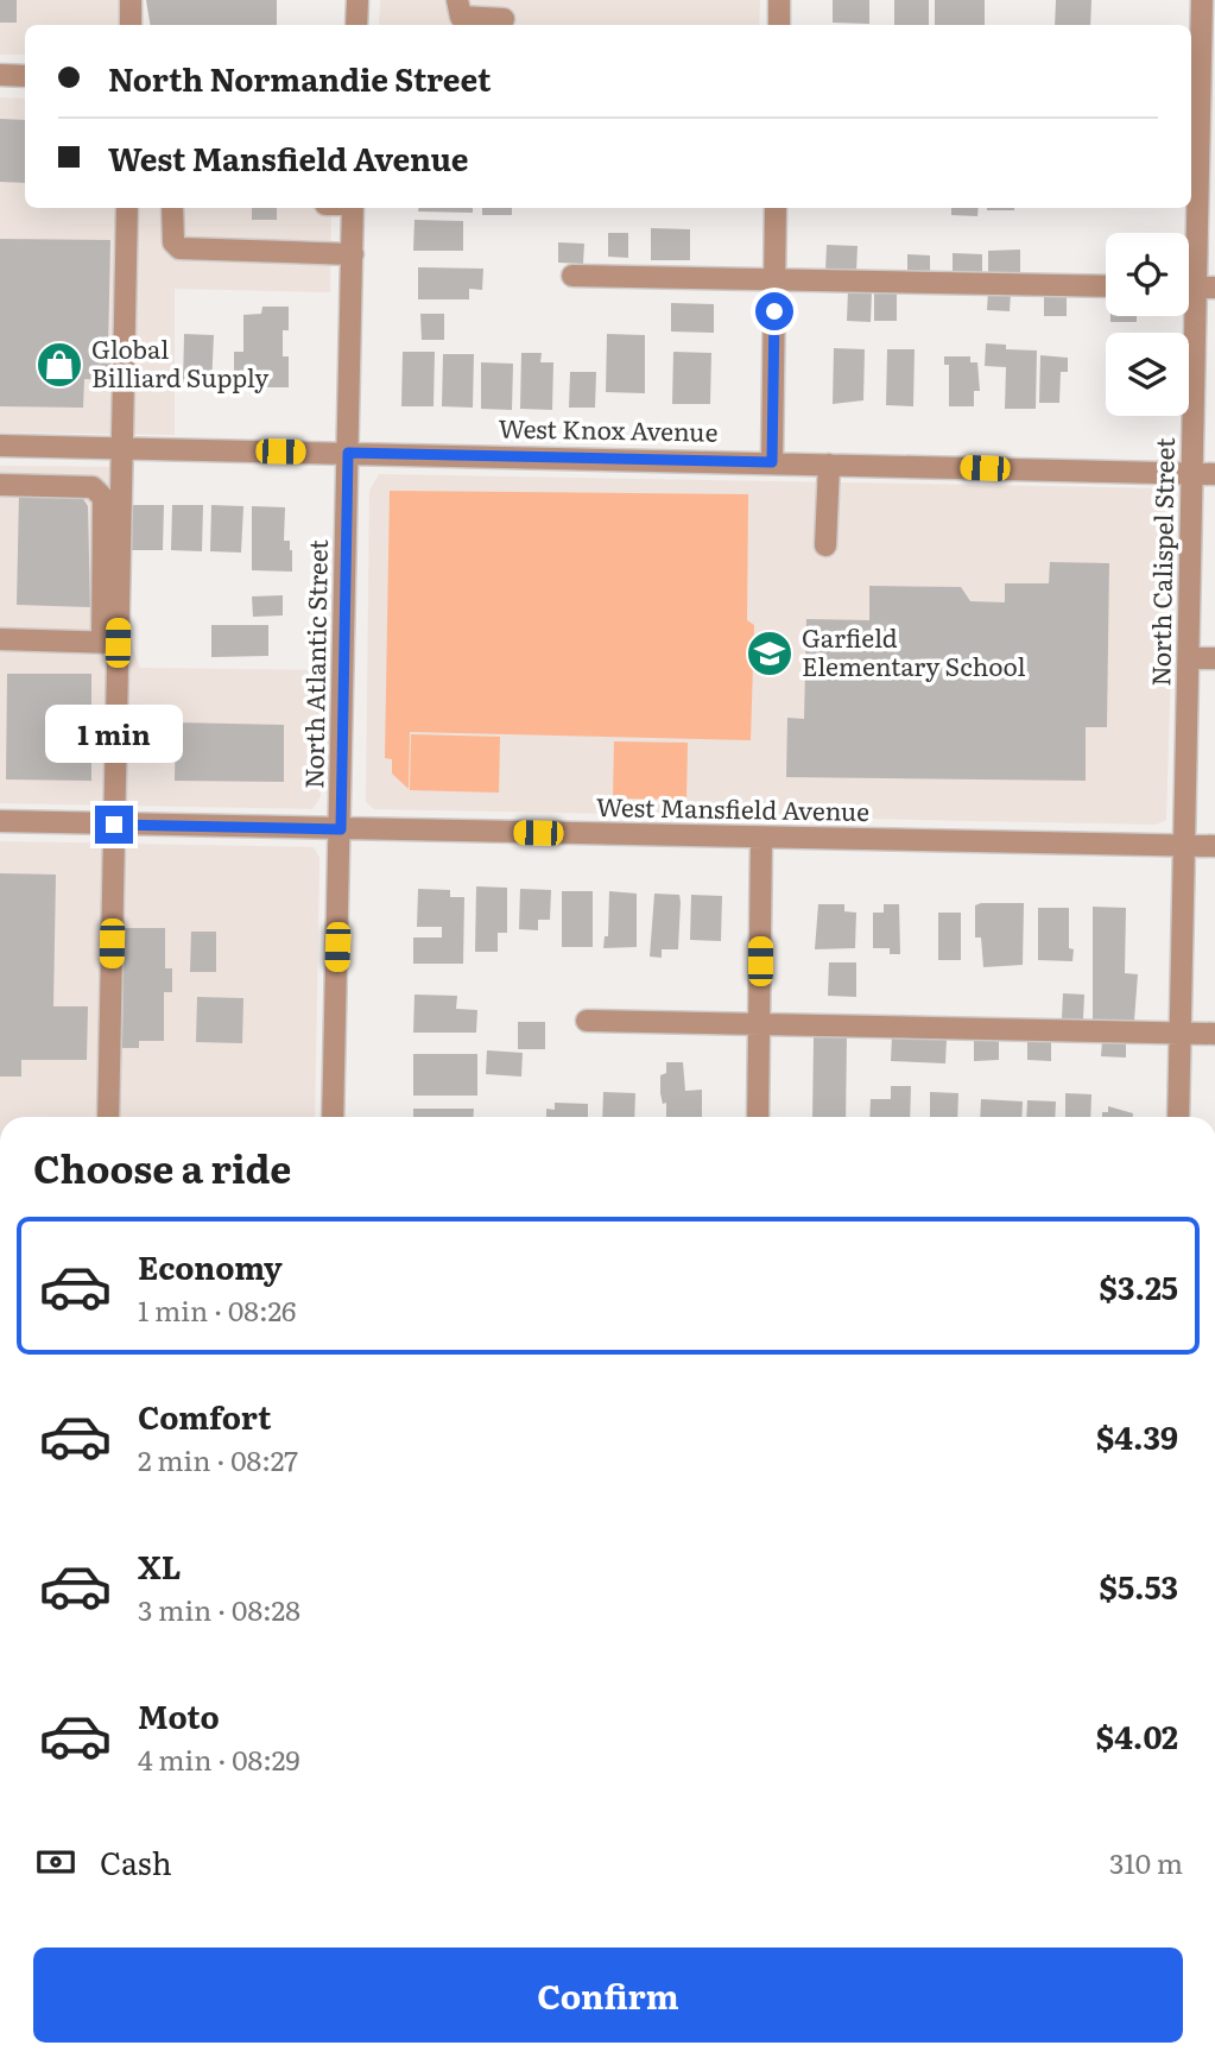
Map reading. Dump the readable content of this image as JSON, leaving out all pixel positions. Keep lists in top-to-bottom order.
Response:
{
  "streets": {
    "street": [
      "West Knox Avenue",
      "North Calispel Street",
      "North Atlantic Street",
      "West Mansfield Avenue"
    ]
  },
  "crossings": [
    ["West Knox Avenue", "North Calispel Street"],
    ["West Knox Avenue", "North Atlantic Street"],
    ["North Calispel Street", "West Mansfield Avenue"],
    ["North Atlantic Street", "West Mansfield Avenue"]
  ],
  "places": {
    "shop": ["Global Billiard Supply"],
    "school or university": ["Garfield Elementary School"]
  },
  "page": {
    "banner": ["North Normandie Street", "West Mansfield Avenue"],
    "bubble": "1 min",
    "heading": "Choose a ride",
    "list": [
      {
        "name": "Economy",
        "note": "1 min · 08:26",
        "value": "$3.25"
      },
      {
        "name": "Comfort",
        "note": "2 min · 08:27",
        "value": "$4.39"
      },
      {
        "name": "XL",
        "note": "3 min · 08:28",
        "value": "$5.53"
      },
      {
        "name": "Moto",
        "note": "4 min · 08:29",
        "value": "$4.02"
      }
    ],
    "pay": ["Cash", "310 m"],
    "buttons": "Confirm"
  }
}
